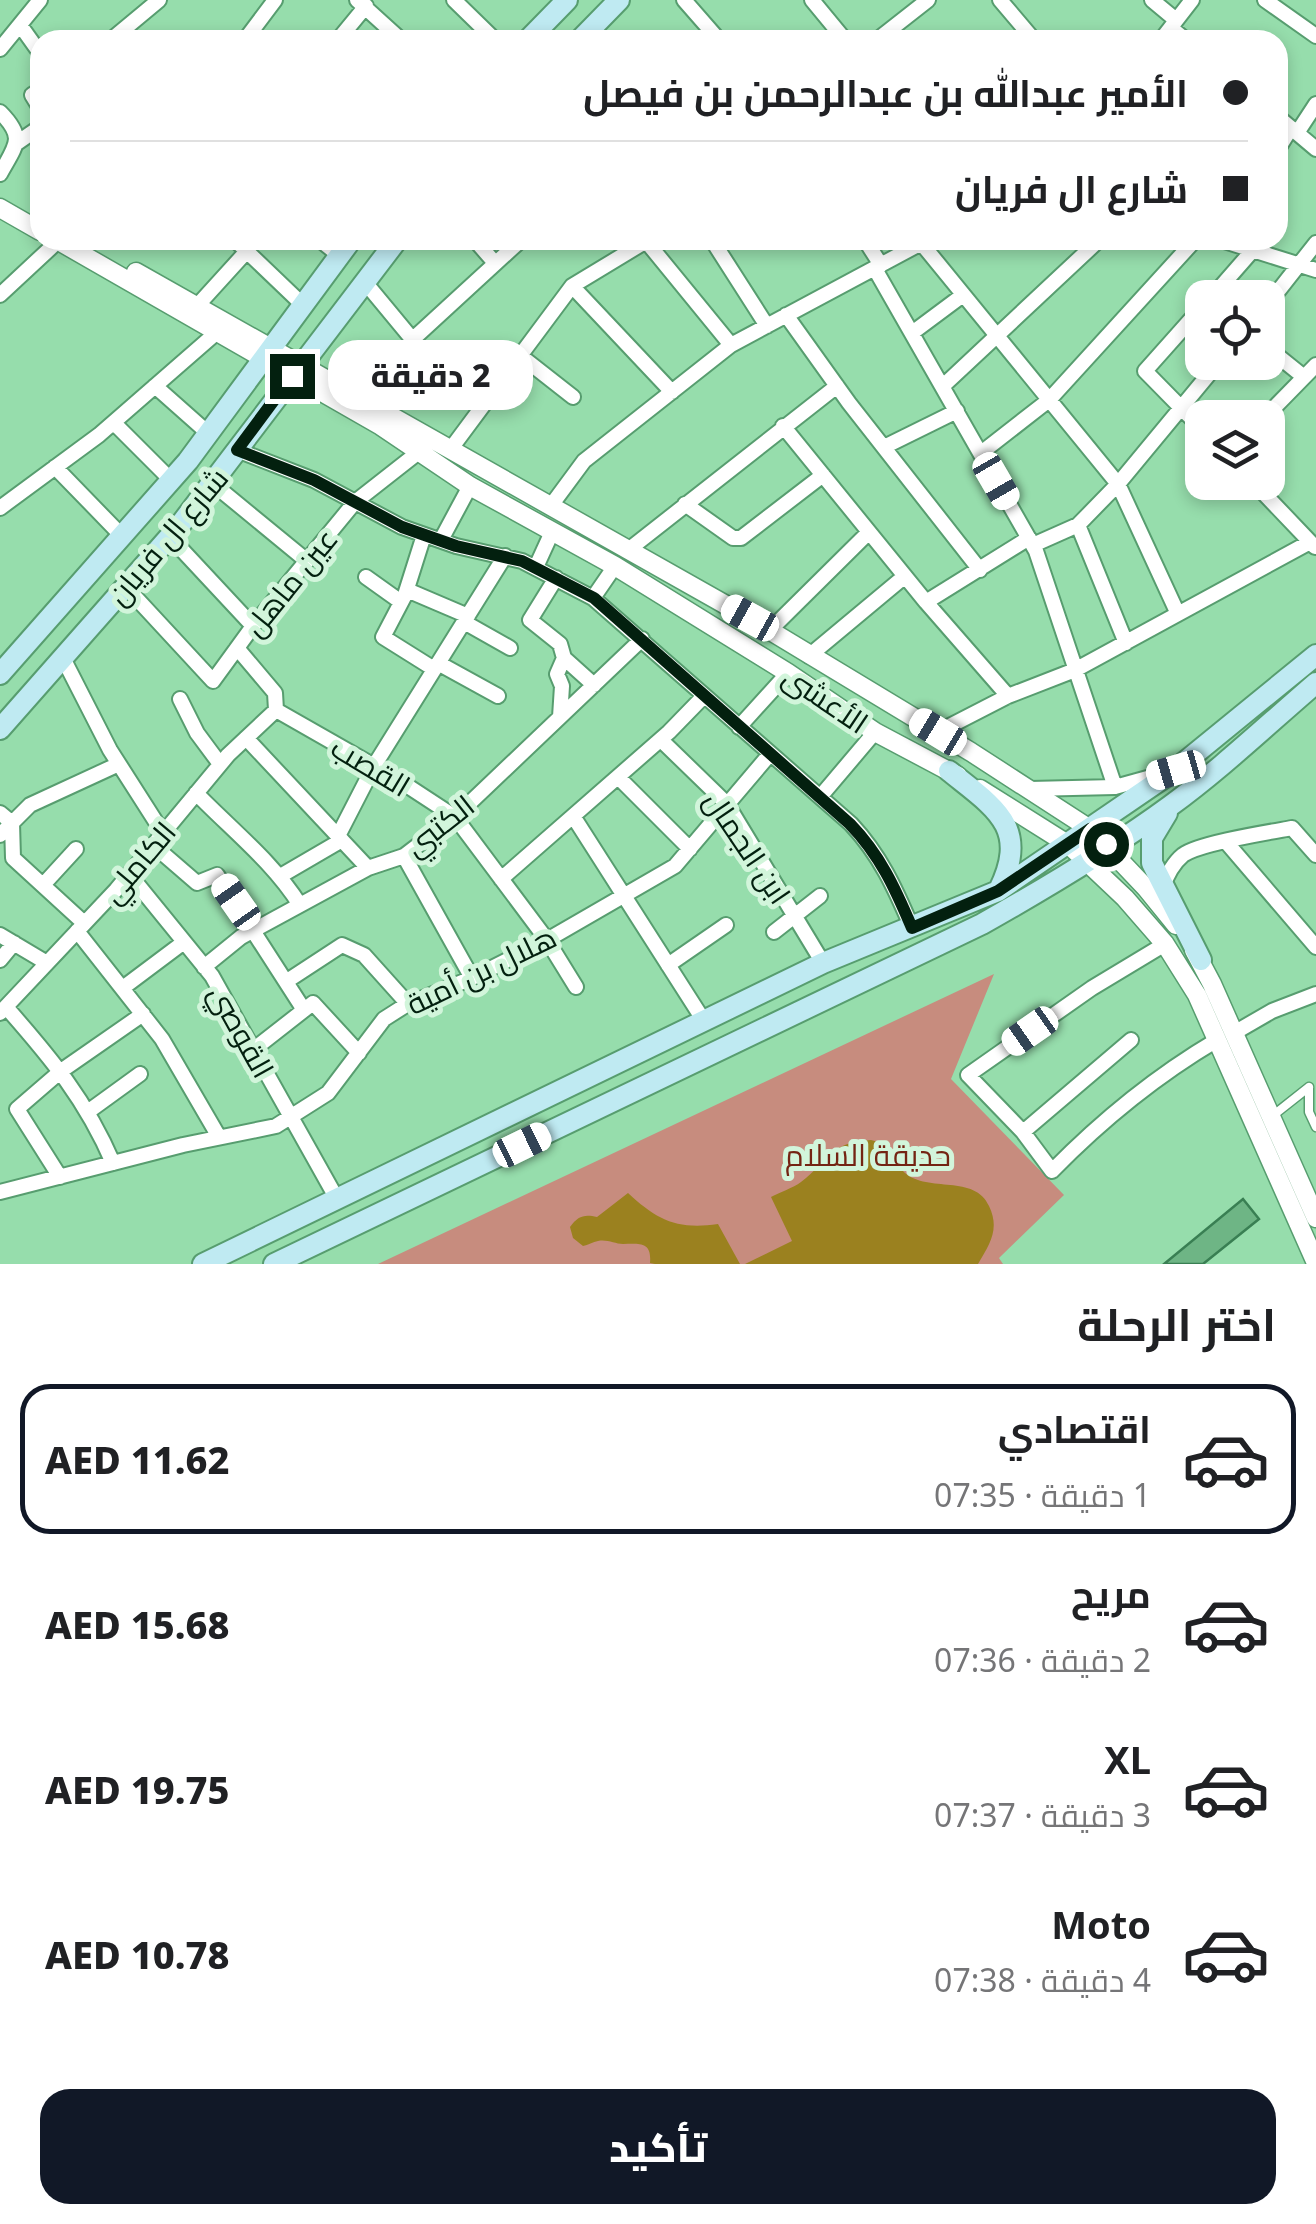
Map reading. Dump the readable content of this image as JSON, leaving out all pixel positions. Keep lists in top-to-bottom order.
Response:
{
  "streets": {
    "main road": ["شارع ال فريان"],
    "street": [
      "عين ماهل",
      "الأعشى",
      "القصب",
      "الكتبي",
      "ابن الجمال",
      "الكاملي",
      "هلال بن أمية",
      "القوصي"
    ]
  },
  "crossings": [
    ["شارع ال فريان", "عين ماهل"],
    ["شارع ال فريان", "الأعشى"],
    ["عين ماهل", "الأعشى"],
    ["القصب", "الكتبي"],
    ["القصب", "الكاملي"],
    ["القصب", "هلال بن أمية"],
    ["الكتبي", "القوصي"],
    ["ابن الجمال", "هلال بن أمية"],
    ["الكاملي", "القوصي"],
    ["هلال بن أمية", "القوصي"]
  ],
  "parks": ["حديقة السلام"],
  "page": {
    "banner": ["الأمير عبدالله بن عبدالرحمن بن فيصل", "شارع ال فريان"],
    "bubble": "2 دقيقة",
    "heading": "اختر الرحلة",
    "list": [
      {
        "name": "اقتصادي",
        "note": "1 دقيقة · 07:35",
        "value": "AED 11.62"
      },
      {
        "name": "مريح",
        "note": "2 دقيقة · 07:36",
        "value": "AED 15.68"
      },
      {
        "name": "XL",
        "note": "3 دقيقة · 07:37",
        "value": "AED 19.75"
      },
      {
        "name": "Moto",
        "note": "4 دقيقة · 07:38",
        "value": "AED 10.78"
      }
    ],
    "buttons": "تأكيد"
  }
}
